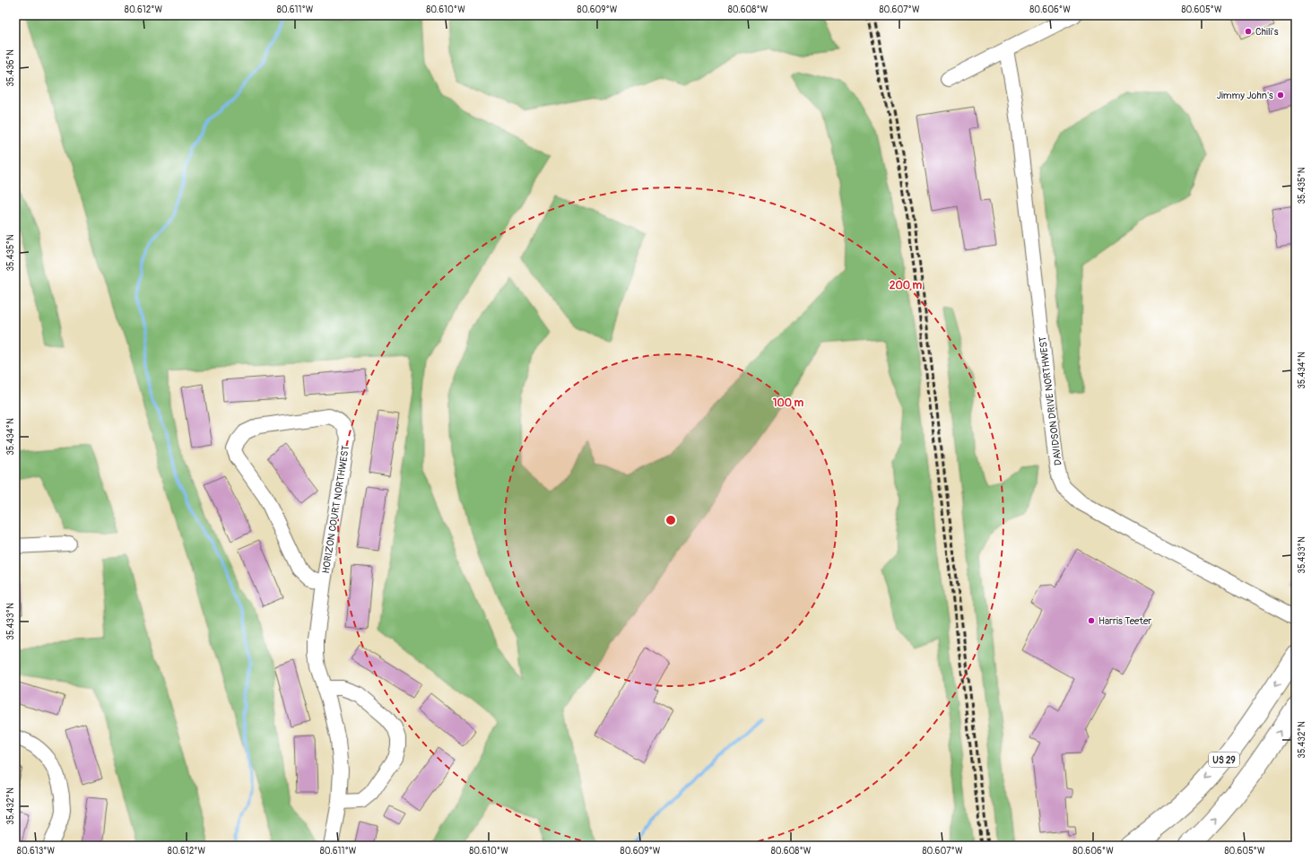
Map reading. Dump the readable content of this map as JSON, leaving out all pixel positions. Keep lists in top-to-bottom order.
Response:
{
  "streets": {
    "highway": ["US 29"],
    "street": ["DAVIDSON DRIVE NORTHWEST", "HORIZON COURT NORTHWEST"]
  },
  "places": ["Chili's", "Jimmy John's", "Harris Teeter"],
  "coordinates": [
    "80.612°W",
    "80.611°W",
    "80.610°W",
    "80.609°W",
    "80.608°W",
    "80.607°W",
    "80.606°W",
    "80.605°W",
    "35.436°N",
    "35.435°N",
    "35.434°N",
    "35.433°N",
    "35.432°N",
    "80.613°W"
  ],
  "rings": ["200 m", "100 m"]
}
